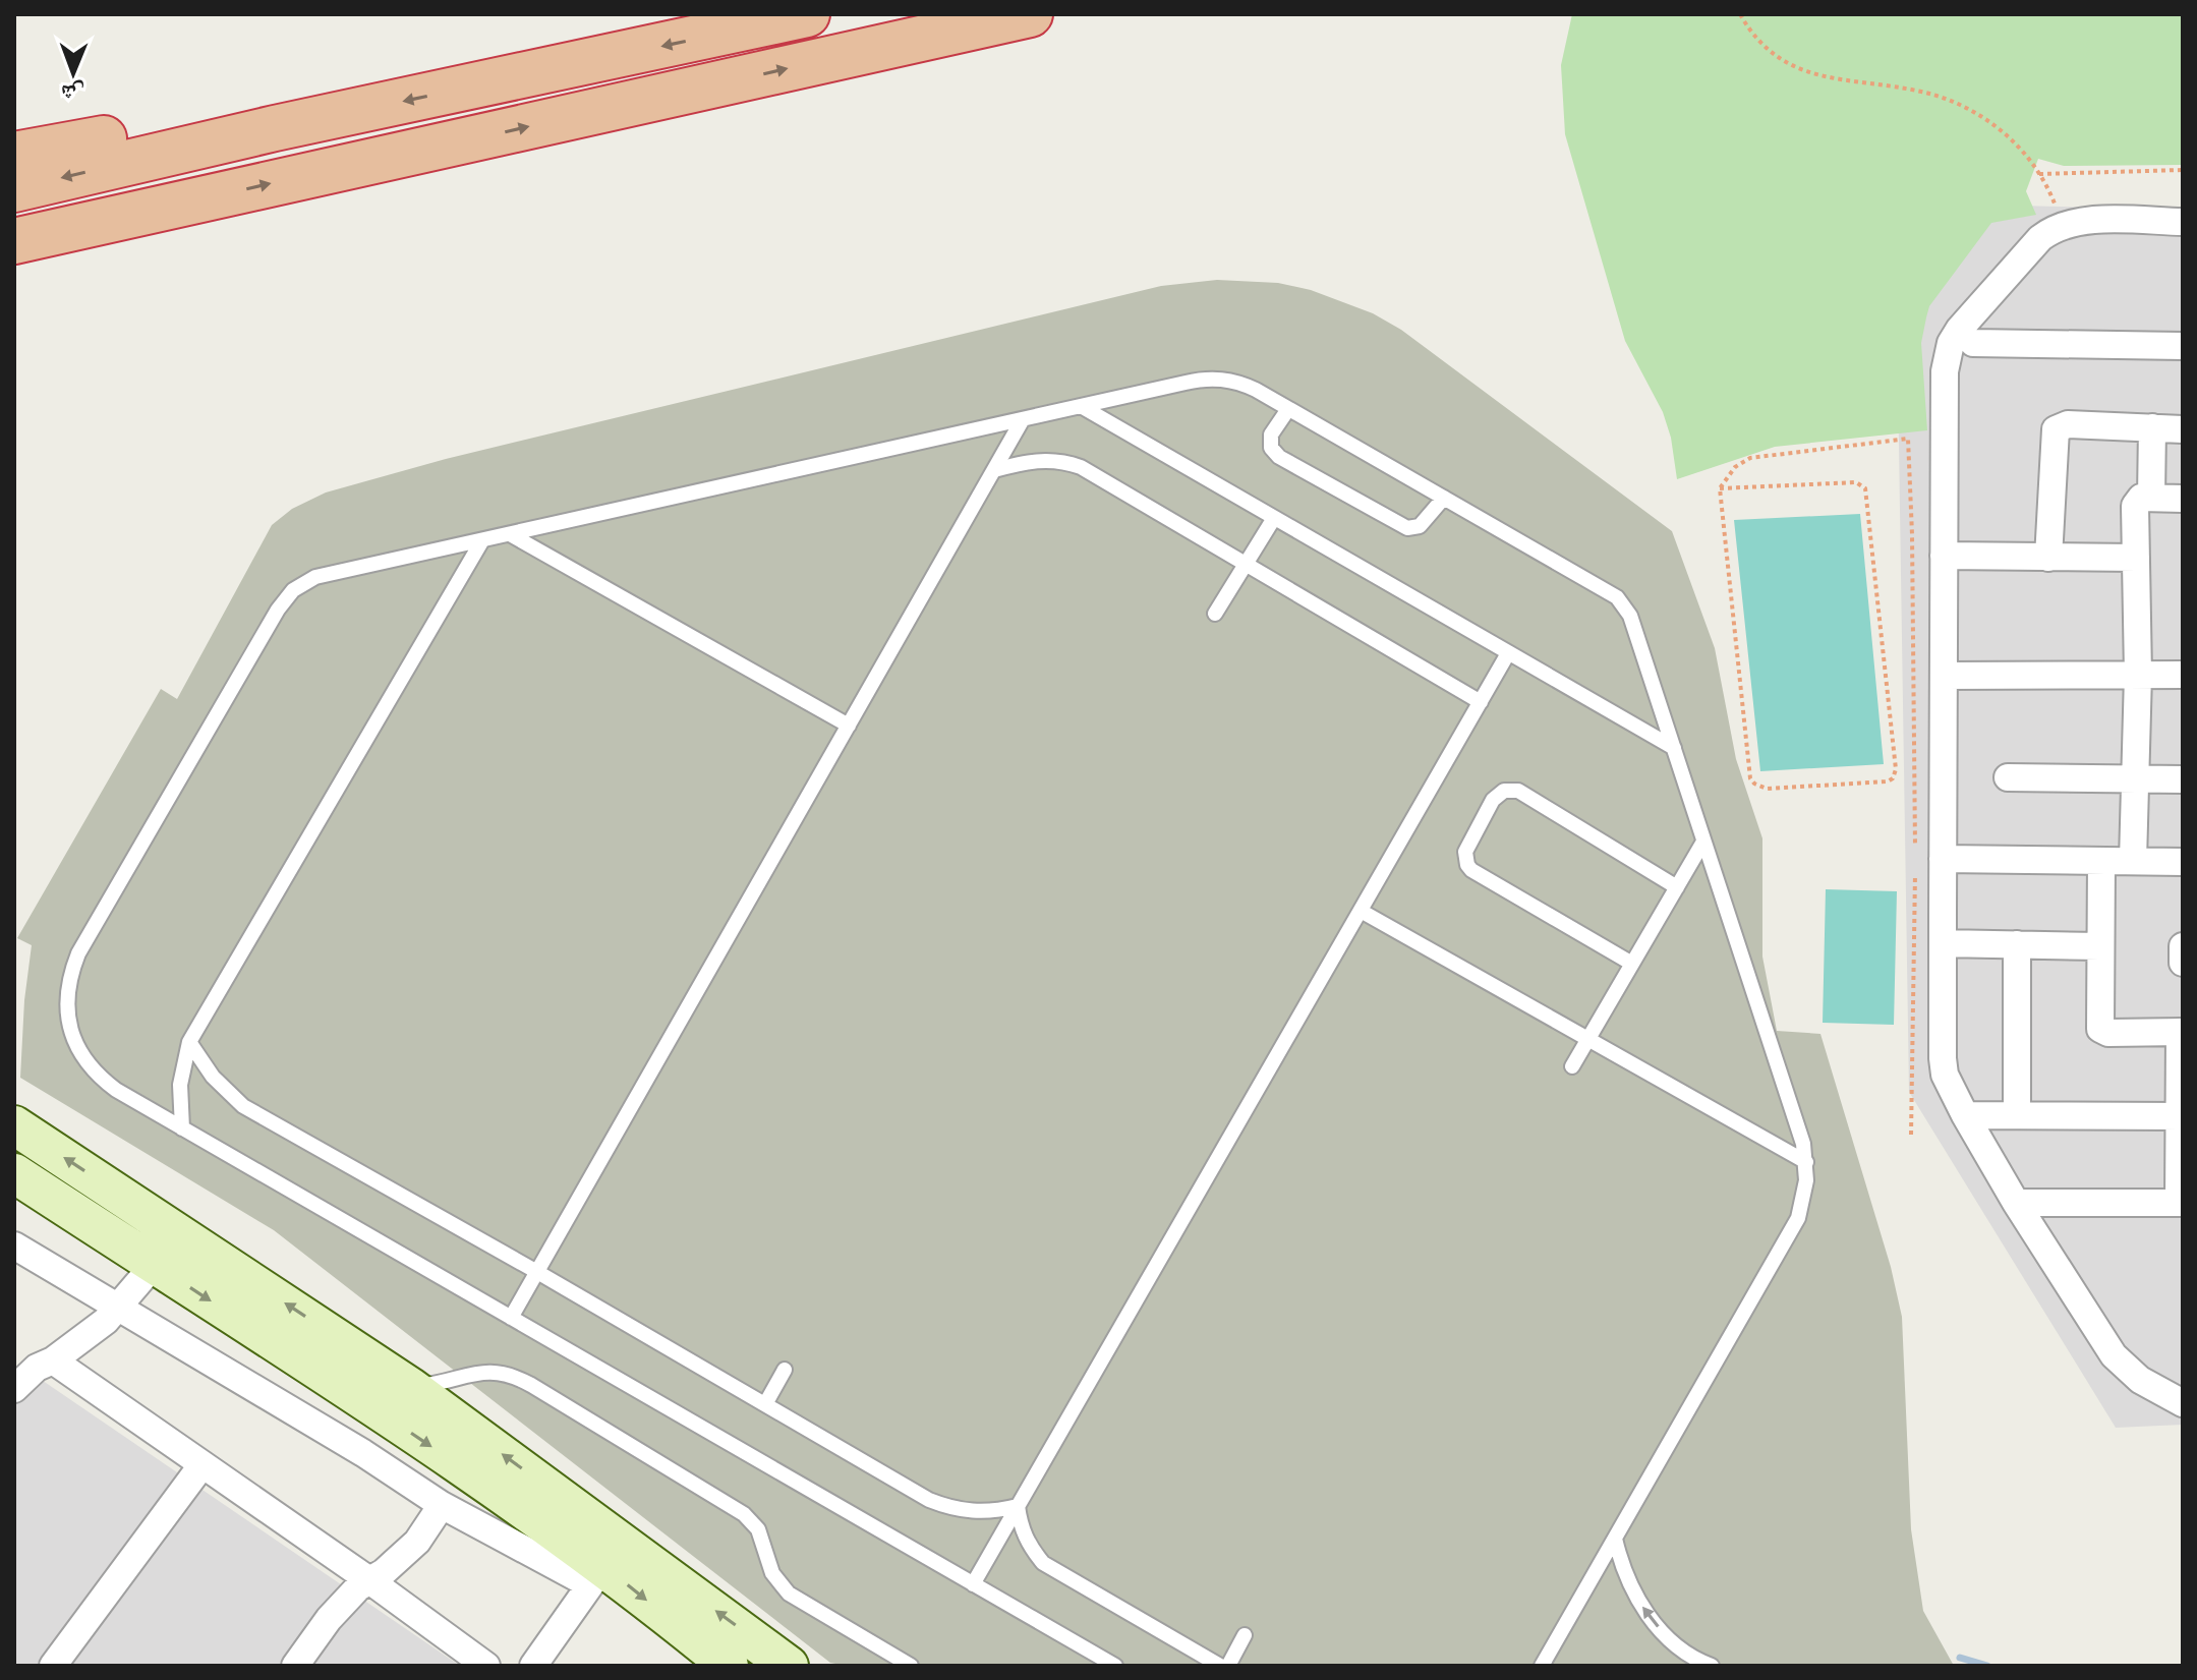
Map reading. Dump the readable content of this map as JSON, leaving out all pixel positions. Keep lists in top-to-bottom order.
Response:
{
  "north": "bottom"
}
